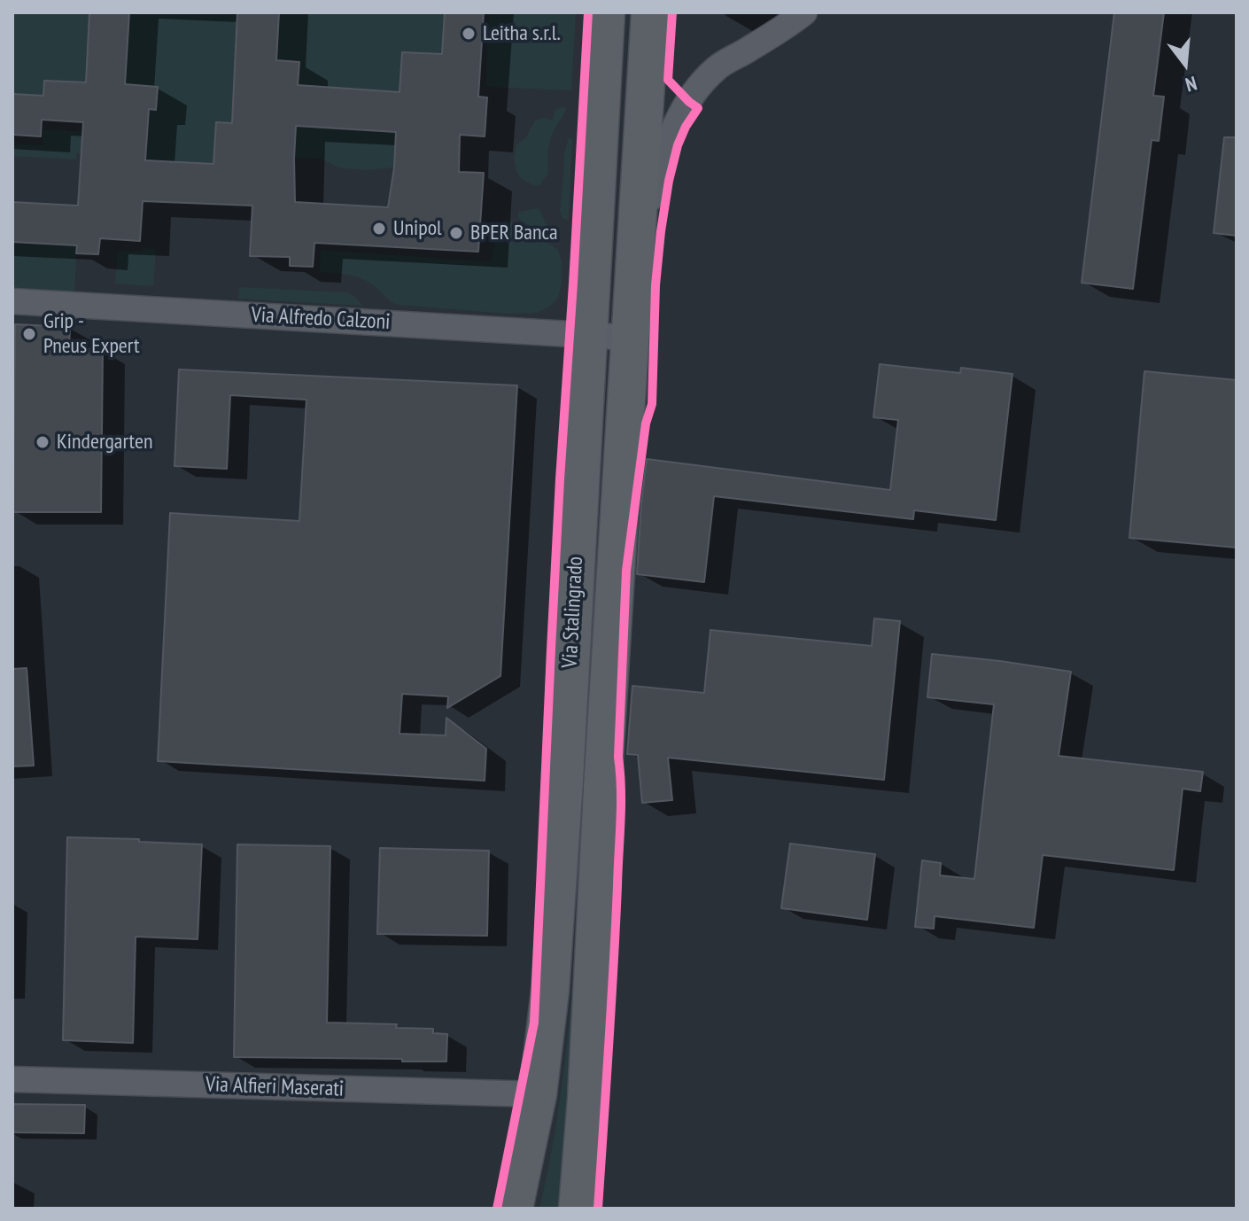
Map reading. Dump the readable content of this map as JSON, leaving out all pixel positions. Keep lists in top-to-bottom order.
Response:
{
  "streets": {
    "main road": ["Via Stalingrado"],
    "street": ["Via Alfredo Calzoni", "Via Alfieri Maserati"]
  },
  "crossings": [
    ["Via Alfredo Calzoni", "Via Stalingrado"],
    ["Via Stalingrado", "Via Alfieri Maserati"]
  ],
  "places": [
    "Leitha s.r.l.",
    "Unipol",
    "BPER Banca",
    "Grip - Pneus Expert",
    "Kindergarten"
  ],
  "north": "bottom"
}
